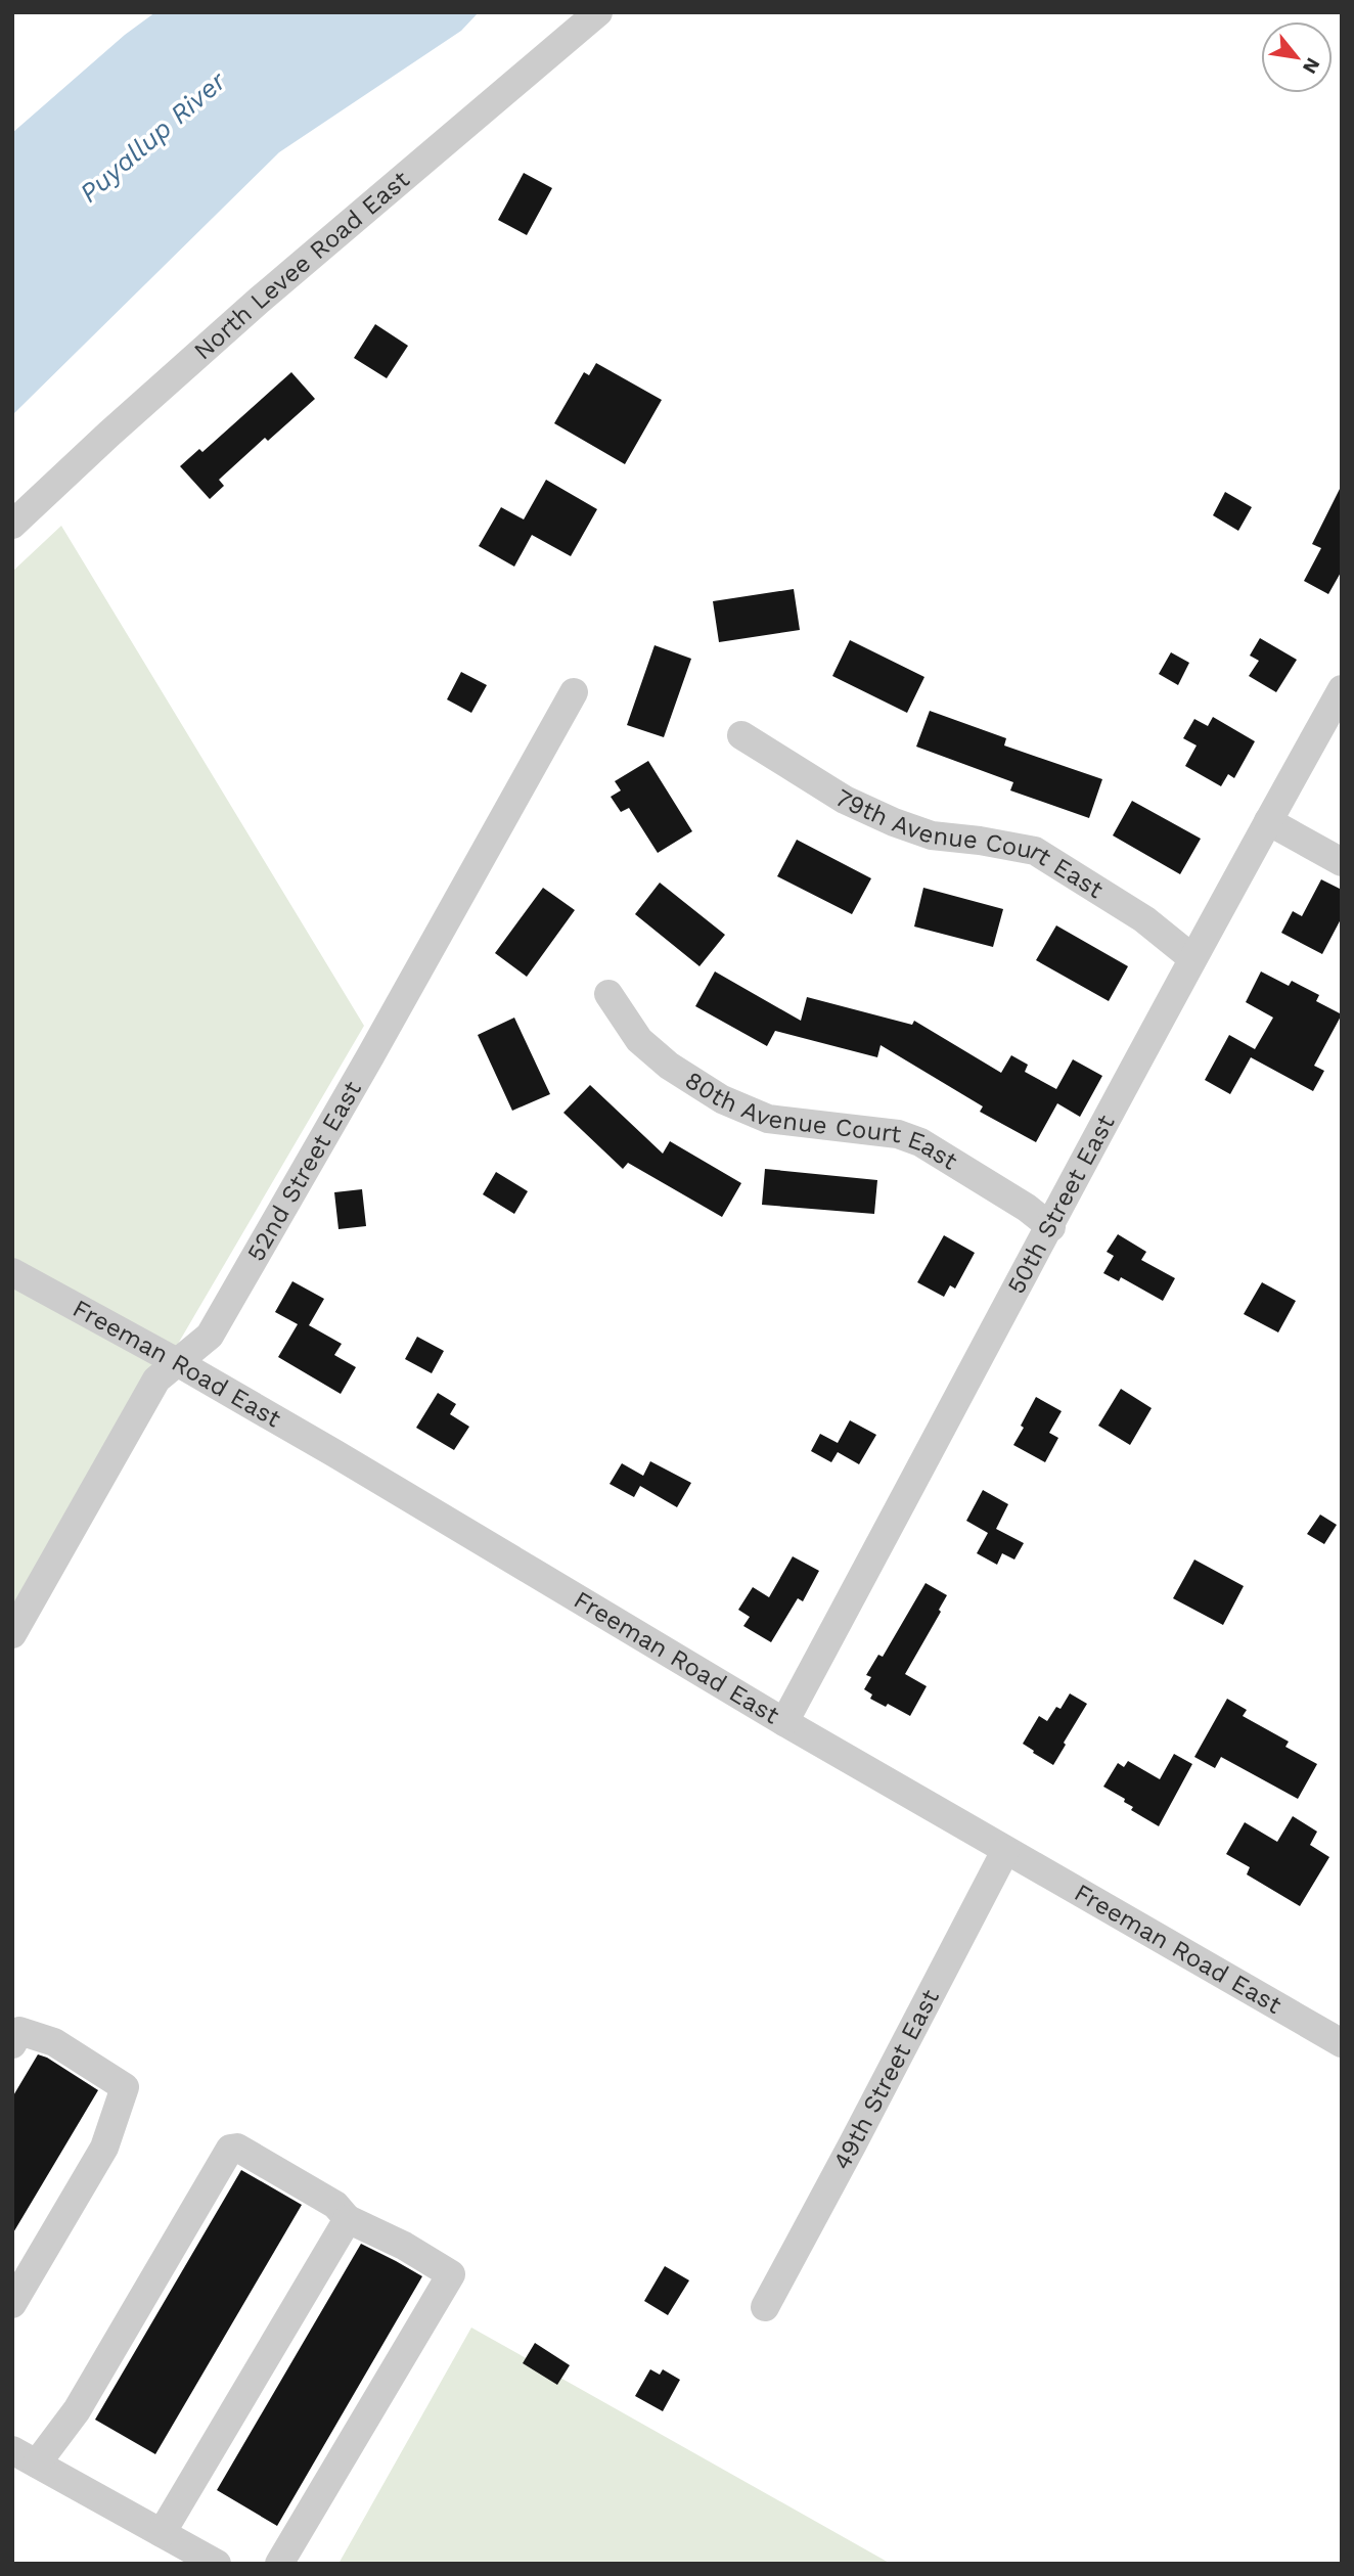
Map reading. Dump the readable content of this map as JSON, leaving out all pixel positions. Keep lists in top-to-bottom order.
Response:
{
  "streets": {
    "street": [
      "North Levee Road East",
      "79th Avenue Court East",
      "80th Avenue Court East",
      "52nd Street East",
      "50th Street East",
      "Freeman Road East",
      "49th Street East"
    ]
  },
  "crossings": [
    ["79th Avenue Court East", "50th Street East"],
    ["80th Avenue Court East", "50th Street East"],
    ["52nd Street East", "Freeman Road East"],
    ["50th Street East", "Freeman Road East"],
    ["Freeman Road East", "49th Street East"]
  ],
  "water": ["Puyallup River"],
  "north": "bottom right"
}
